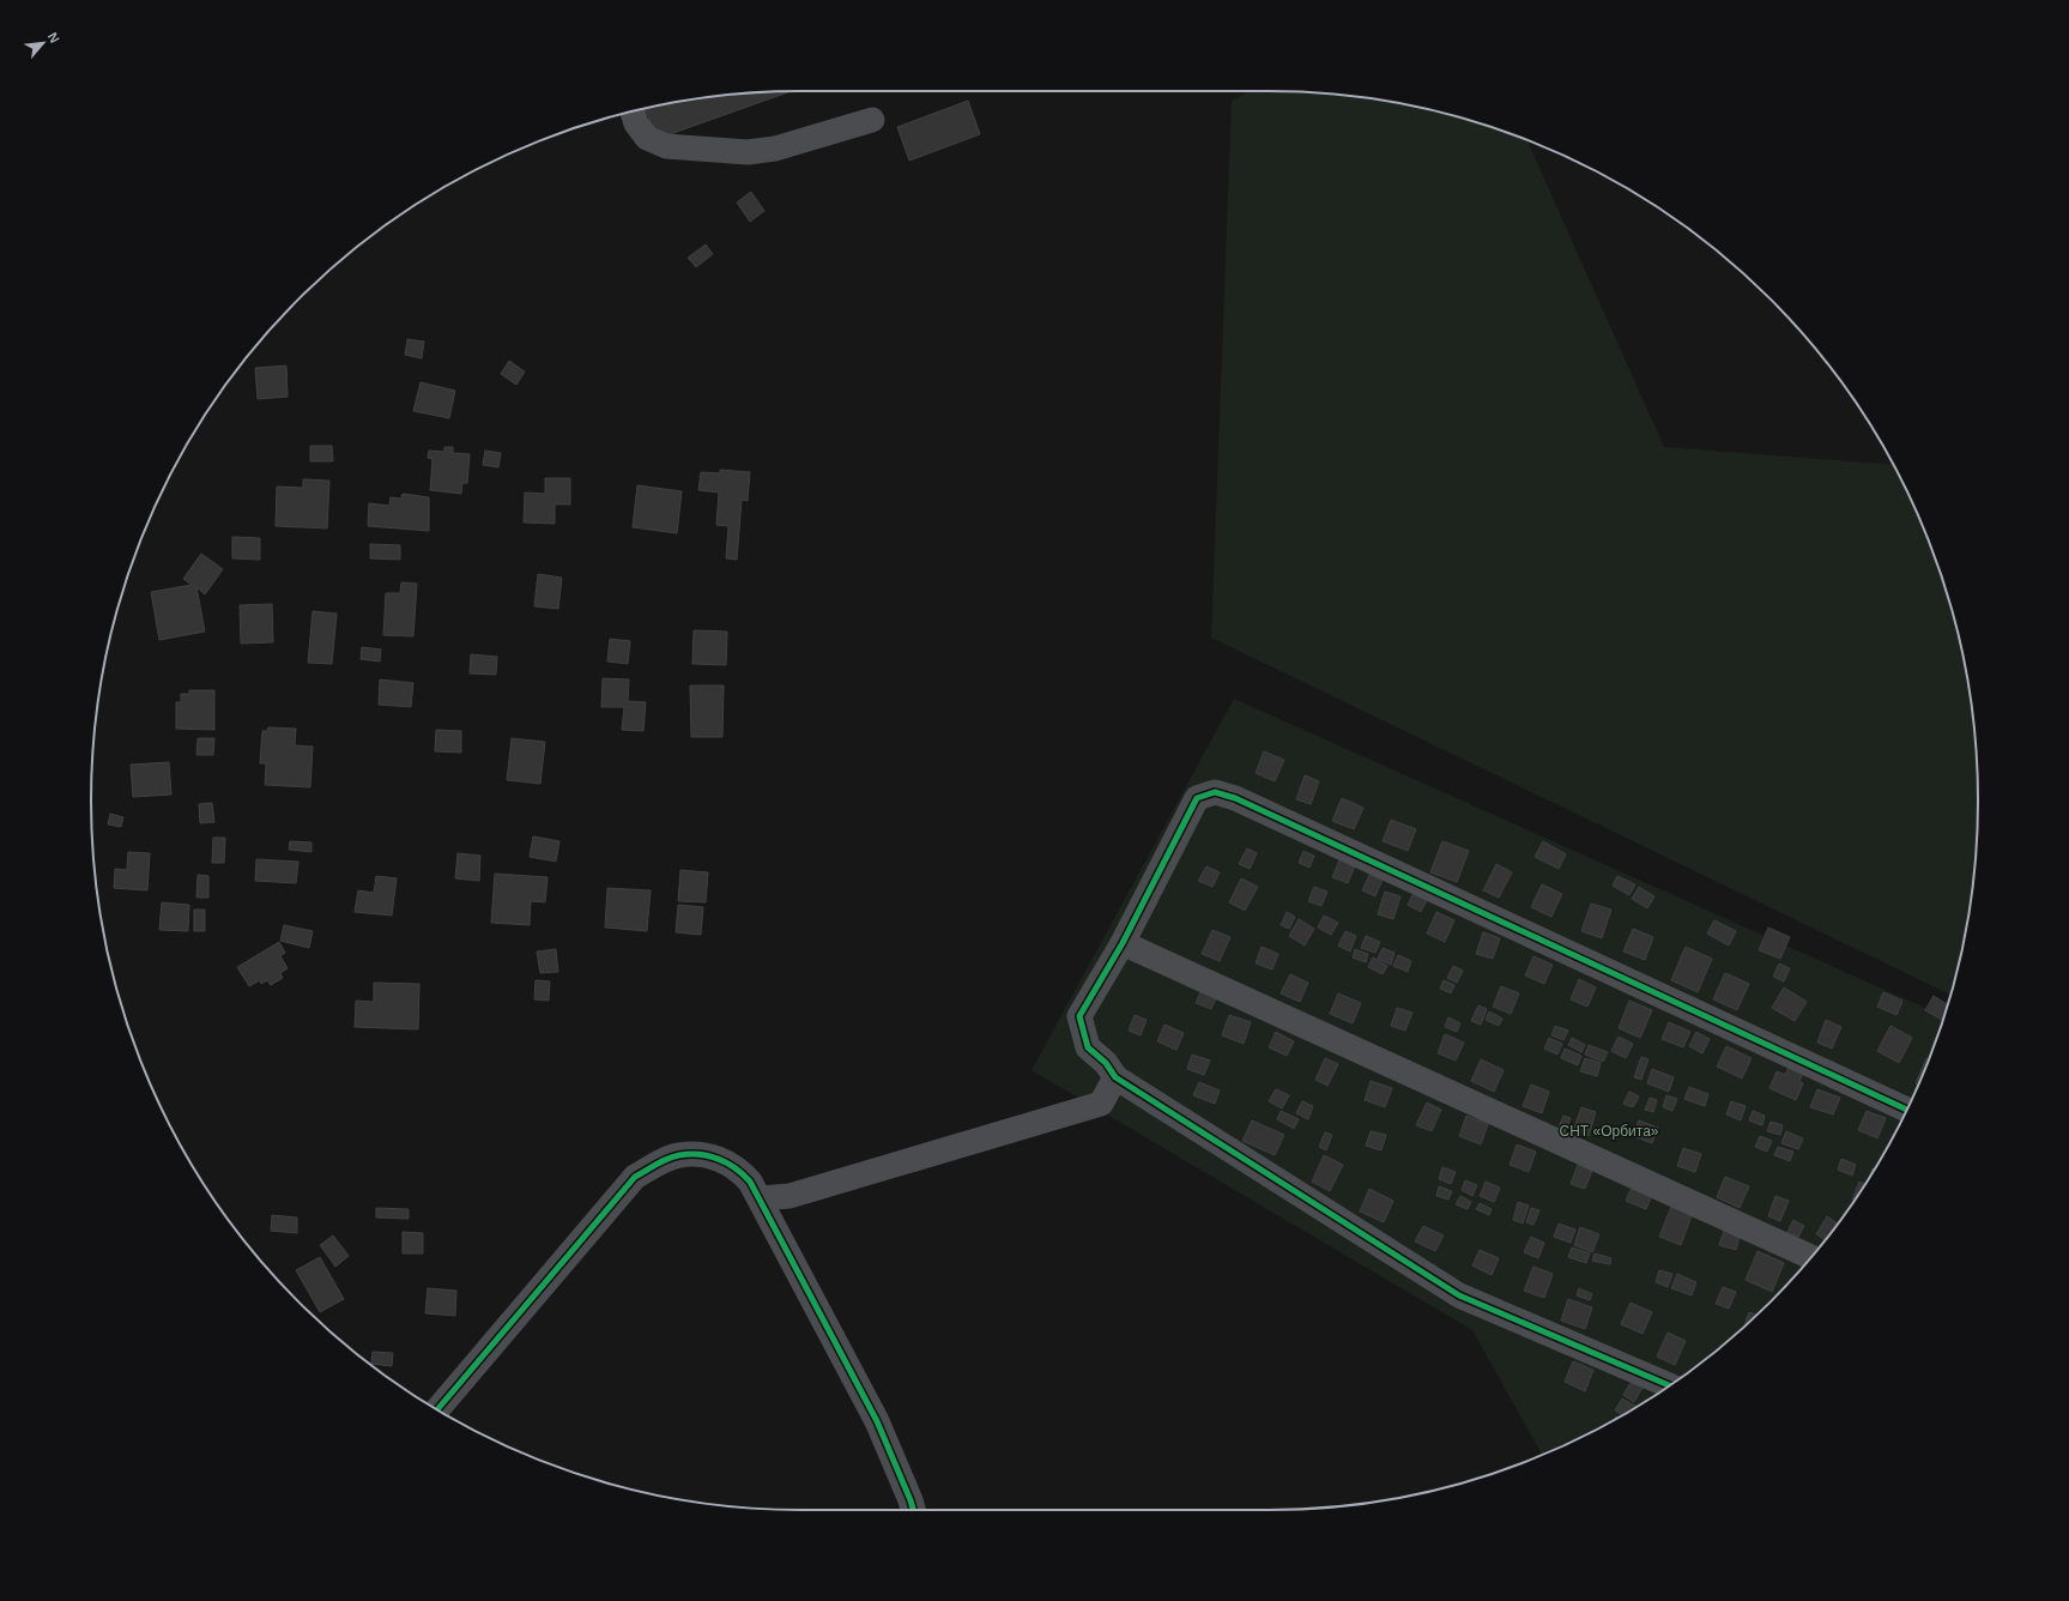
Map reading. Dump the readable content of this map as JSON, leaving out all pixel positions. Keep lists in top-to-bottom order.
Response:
{
  "parks": ["СНТ «Орбита»"],
  "north": "top right"
}
